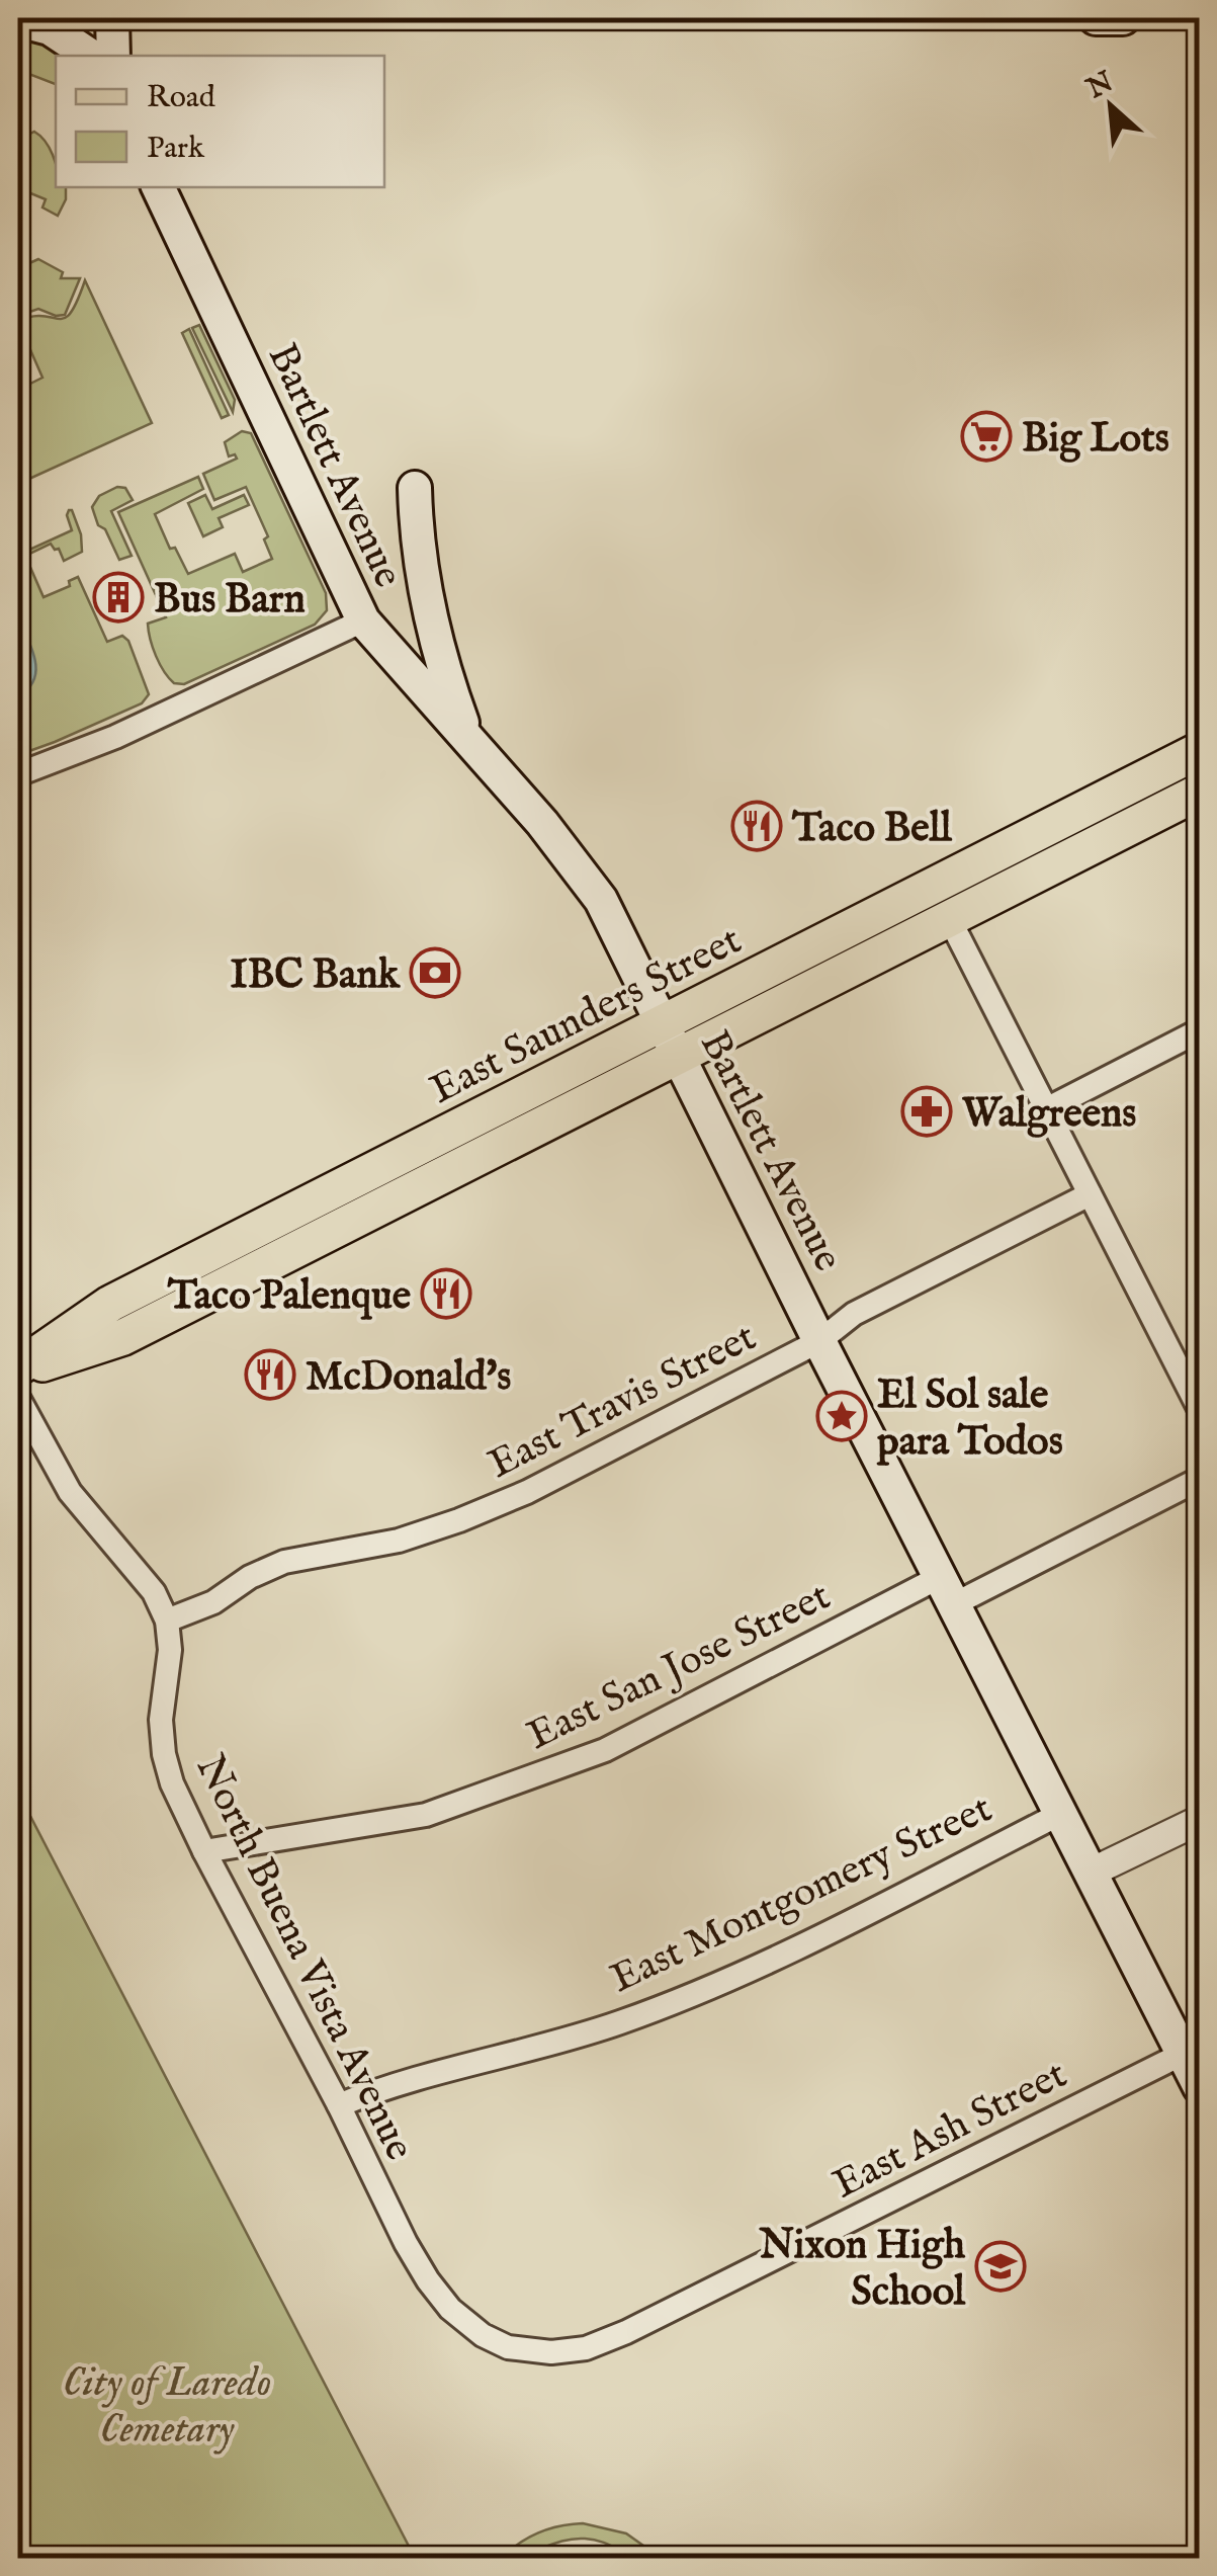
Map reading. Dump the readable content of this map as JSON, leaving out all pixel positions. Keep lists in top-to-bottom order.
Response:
{
  "streets": {
    "main road": ["Bartlett Avenue", "East Saunders Street"],
    "street": [
      "East Travis Street",
      "East San Jose Street",
      "East Montgomery Street",
      "North Buena Vista Avenue",
      "East Ash Street"
    ]
  },
  "crossings": [
    ["Bartlett Avenue", "East Saunders Street"],
    ["Bartlett Avenue", "East Travis Street"],
    ["Bartlett Avenue", "East San Jose Street"],
    ["Bartlett Avenue", "East Montgomery Street"],
    ["Bartlett Avenue", "East Ash Street"],
    ["East Travis Street", "North Buena Vista Avenue"],
    ["East San Jose Street", "North Buena Vista Avenue"],
    ["East Montgomery Street", "North Buena Vista Avenue"],
    ["North Buena Vista Avenue", "East Ash Street"]
  ],
  "parks": ["City of Laredo Cemetary"],
  "places": {
    "supermarket": ["Big Lots"],
    "building": ["Bus Barn"],
    "restaurant": ["Taco Bell", "Taco Palenque", "McDonald's"],
    "bank": ["IBC Bank"],
    "pharmacy": ["Walgreens"],
    "place": ["El Sol sale para Todos"],
    "school or university": ["Nixon High School"]
  },
  "legend": ["Road", "Park"],
  "north": "top left"
}
